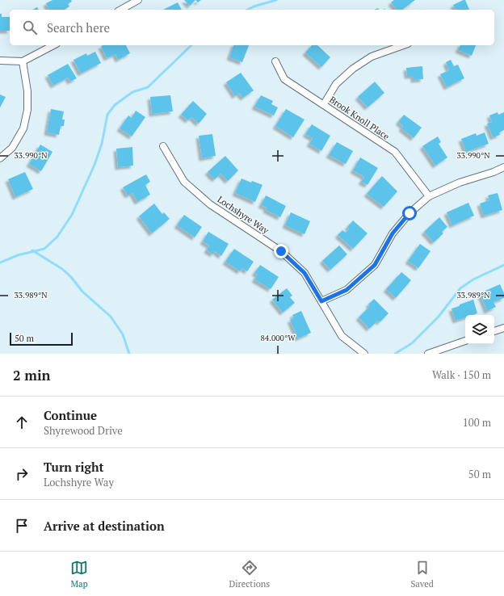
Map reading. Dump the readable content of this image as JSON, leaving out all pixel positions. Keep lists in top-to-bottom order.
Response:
{
  "streets": {
    "street": ["Brook Knoll Place", "Lochshyre Way"]
  },
  "scale_bar": "50 m",
  "page": {
    "search": "Search here",
    "scale": "50 m",
    "heading": ["2 min", "Walk · 150 m"],
    "list": [
      ["Continue", "Shyrewood Drive", "100 m"],
      ["Turn right", "Lochshyre Way", "50 m"],
      "Arrive at destination"
    ],
    "nav": ["Map", "Directions", "Saved"]
  },
  "coordinates": ["33.990°N", "33.989°N", "84.000°W"]
}
